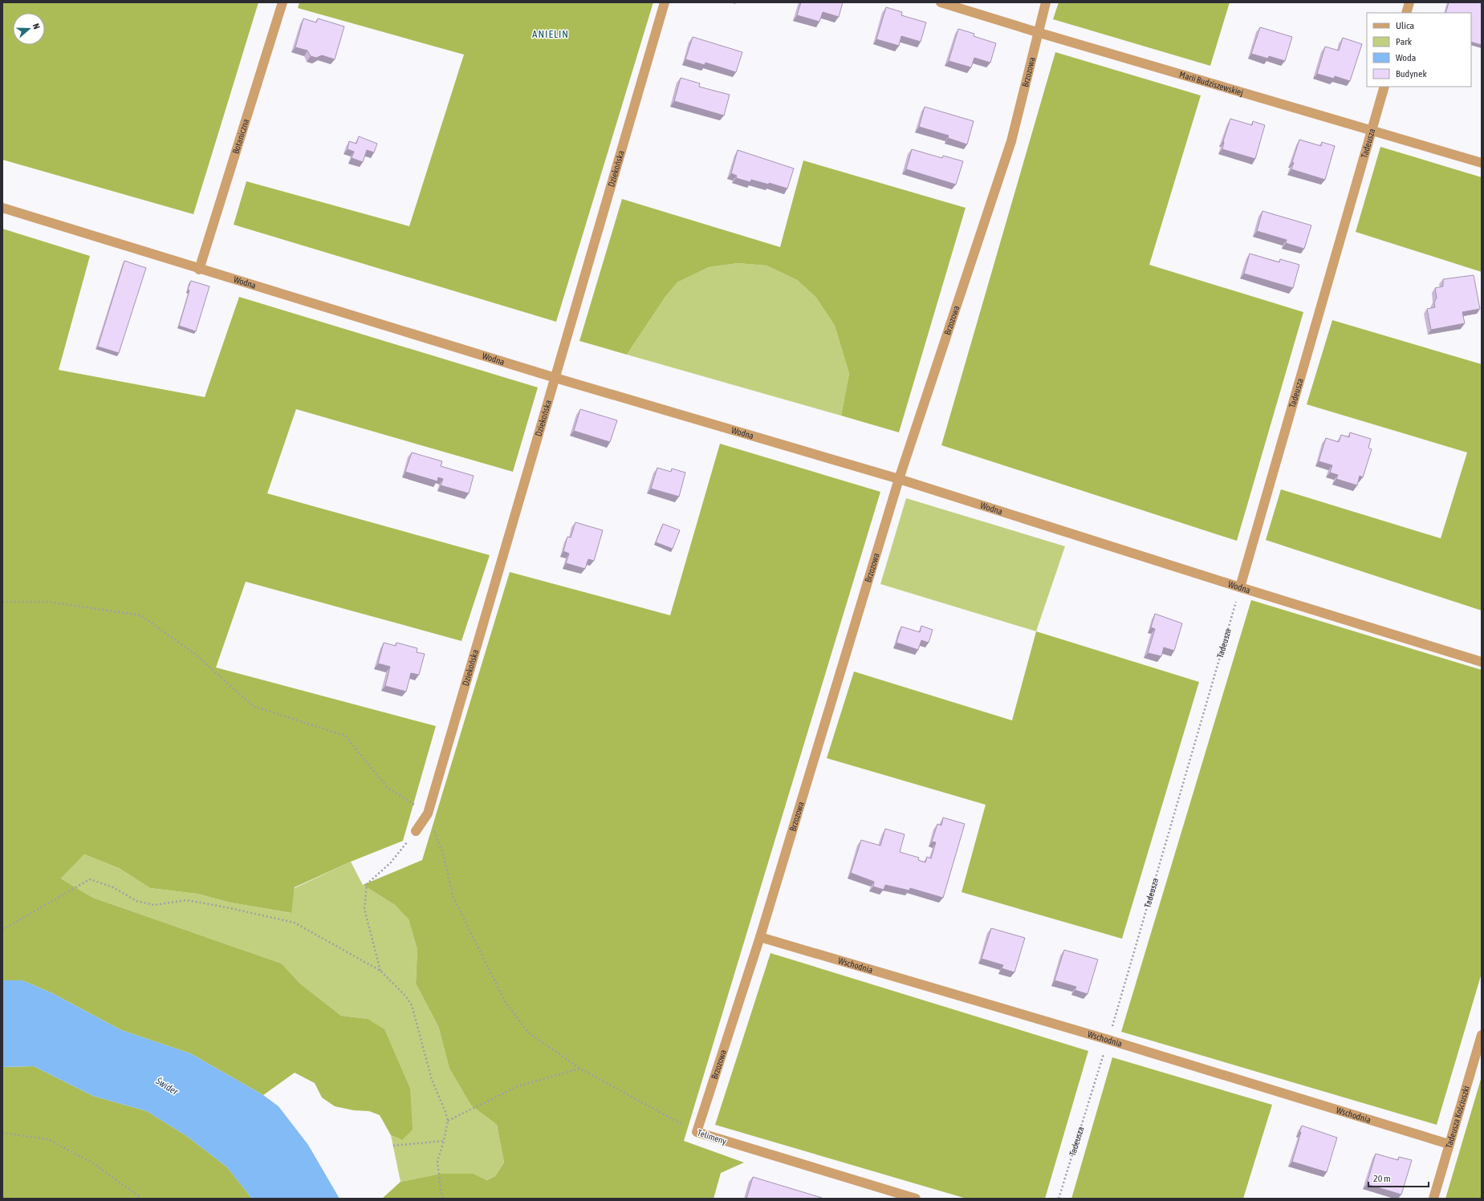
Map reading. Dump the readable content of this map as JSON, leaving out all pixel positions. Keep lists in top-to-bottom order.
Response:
{
  "streets": {
    "street": [
      "Brzozowa",
      "Marii Budziszewskiej",
      "Botaniczna",
      "Tadeusza",
      "Dziekońska",
      "Wodna",
      "Wschodnia",
      "Tadeusza Kościuszki",
      "Telimeny"
    ]
  },
  "crossings": [
    ["Brzozowa", "Marii Budziszewskiej"],
    ["Brzozowa", "Wodna"],
    ["Brzozowa", "Wschodnia"],
    ["Brzozowa", "Telimeny"],
    ["Marii Budziszewskiej", "Tadeusza"],
    ["Botaniczna", "Wodna"],
    ["Tadeusza", "Wodna"],
    ["Tadeusza", "Wschodnia"],
    ["Dziekońska", "Wodna"],
    ["Dziekońska", "Telimeny"],
    ["Wschodnia", "Tadeusza Kościuszki"]
  ],
  "districts": ["ANIELIN"],
  "water": ["Świder"],
  "legend": [
    "Ulica",
    "Park",
    "Woda",
    "Budynek"
  ],
  "scale_bar": "20 m",
  "north": "right"
}
